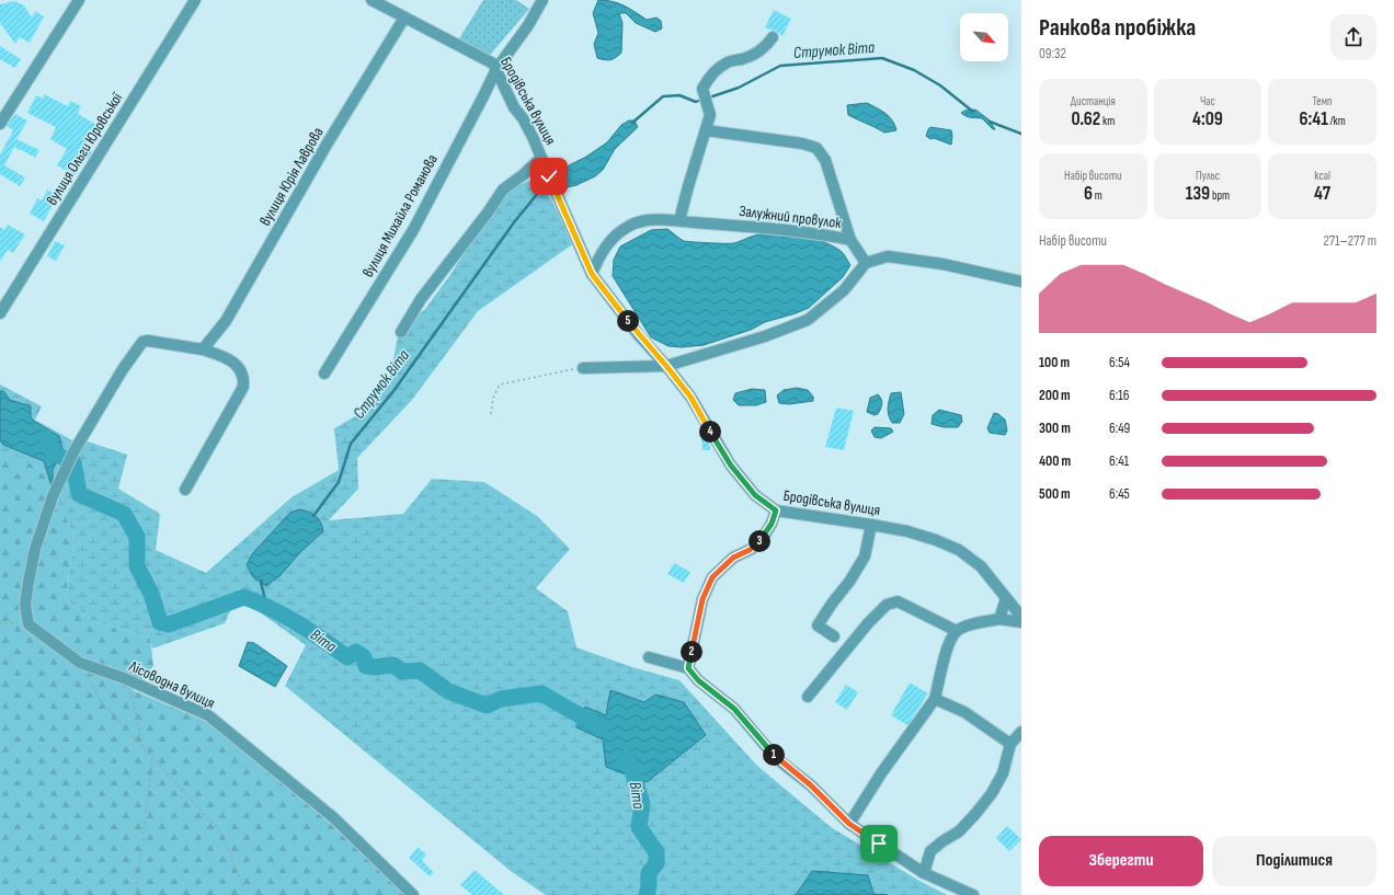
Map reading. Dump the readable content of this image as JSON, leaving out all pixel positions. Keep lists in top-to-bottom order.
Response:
{
  "streets": {
    "street": [
      "Бродівська вулиця",
      "вулиця Ольги Юровської",
      "вулиця Юрія Лаврова",
      "вулиця Михайла Романова",
      "Залужний провулок",
      "Лісоводна вулиця"
    ]
  },
  "crossings": [
    ["Бродівська вулиця", "вулиця Юрія Лаврова"],
    ["Бродівська вулиця", "вулиця Михайла Романова"],
    ["Бродівська вулиця", "Залужний провулок"]
  ],
  "water": ["Струмок Віта", "Віта"],
  "north": "bottom right",
  "page": {
    "heading": ["Ранкова пробіжка", "09:32"],
    "stats": [
      ["Дистанція", "0.62 km"],
      ["Час", "4:09"],
      ["Темп", "6:41 /km"],
      ["Набір висоти", "6 m"],
      ["Пульс", "139 bpm"],
      ["kcal", "47"]
    ],
    "chart": ["Набір висоти", "271–277 m"],
    "pins": [
      "5",
      "4",
      "3",
      "2",
      "1"
    ],
    "list": [
      {
        "name": "100 m",
        "note": "6:54"
      },
      {
        "name": "200 m",
        "note": "6:16"
      },
      {
        "name": "300 m",
        "note": "6:49"
      },
      {
        "name": "400 m",
        "note": "6:41"
      },
      {
        "name": "500 m",
        "note": "6:45"
      }
    ],
    "buttons": ["Зберегти", "Поділитися"]
  }
}
